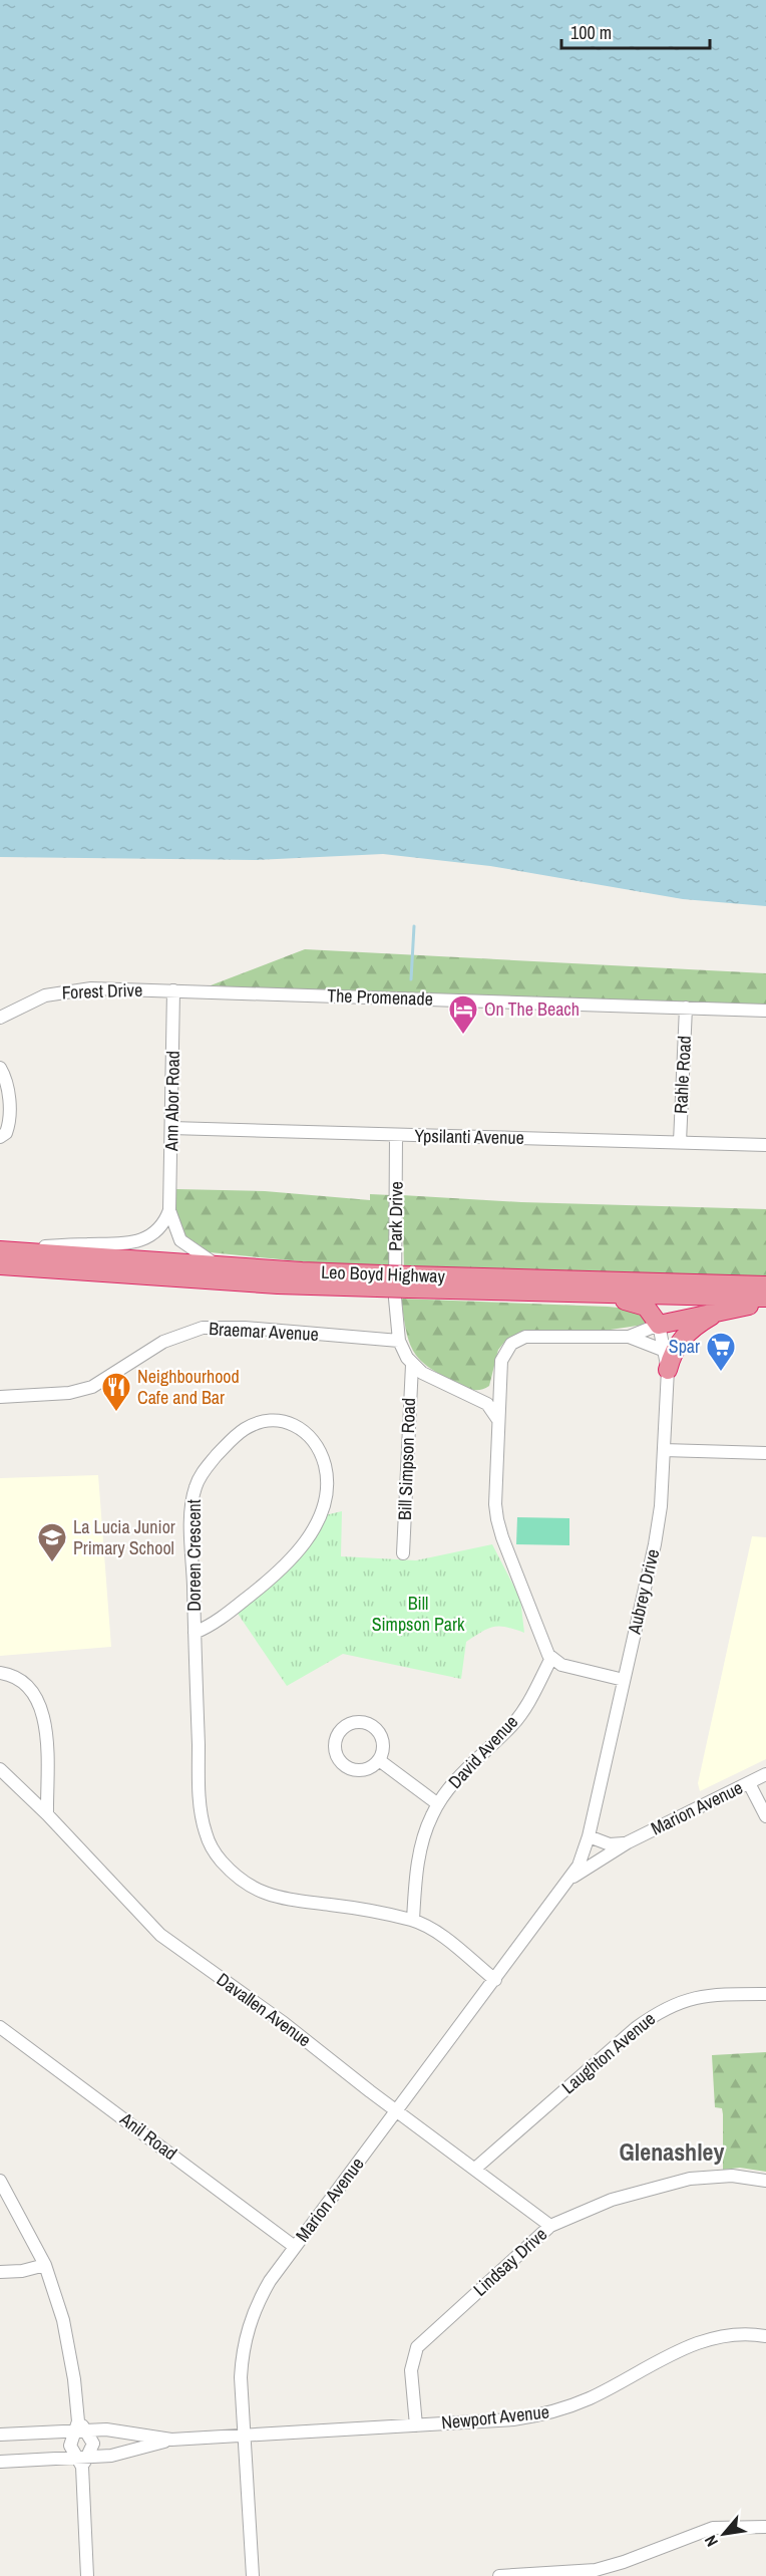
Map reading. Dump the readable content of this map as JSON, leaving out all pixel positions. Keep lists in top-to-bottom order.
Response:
{
  "streets": {
    "highway": ["Leo Boyd Highway"],
    "street": [
      "Forest Drive",
      "The Promenade",
      "Rahle Road",
      "Ann Abor Road",
      "Ypsilanti Avenue",
      "Park Drive",
      "Braemar Avenue",
      "Bill Simpson Road",
      "Doreen Crescent",
      "Aubrey Drive",
      "David Avenue",
      "Marion Avenue",
      "Davallen Avenue",
      "Laughton Avenue",
      "Anil Road",
      "Lindsay Drive",
      "Newport Avenue"
    ]
  },
  "crossings": [
    ["Forest Drive", "The Promenade"],
    ["Forest Drive", "Ann Abor Road"],
    ["The Promenade", "Rahle Road"],
    ["The Promenade", "Ann Abor Road"],
    ["Rahle Road", "Ypsilanti Avenue"],
    ["Ann Abor Road", "Ypsilanti Avenue"],
    ["Ann Abor Road", "Leo Boyd Highway"],
    ["Ypsilanti Avenue", "Park Drive"],
    ["Park Drive", "Braemar Avenue"],
    ["Park Drive", "Bill Simpson Road"],
    ["Doreen Crescent", "David Avenue"],
    ["Doreen Crescent", "Marion Avenue"],
    ["Aubrey Drive", "Marion Avenue"],
    ["Marion Avenue", "Davallen Avenue"],
    ["Marion Avenue", "Anil Road"],
    ["Marion Avenue", "Newport Avenue"],
    ["Davallen Avenue", "Laughton Avenue"],
    ["Davallen Avenue", "Lindsay Drive"],
    ["Lindsay Drive", "Newport Avenue"]
  ],
  "districts": ["Glenashley"],
  "parks": ["Bill Simpson Park"],
  "places": {
    "hotel": ["On The Beach"],
    "supermarket": ["Spar"],
    "restaurant": ["Neighbourhood Cafe and Bar"],
    "school or university": ["La Lucia Junior Primary School"]
  },
  "scale_bar": "100 m",
  "north": "bottom left"
}
